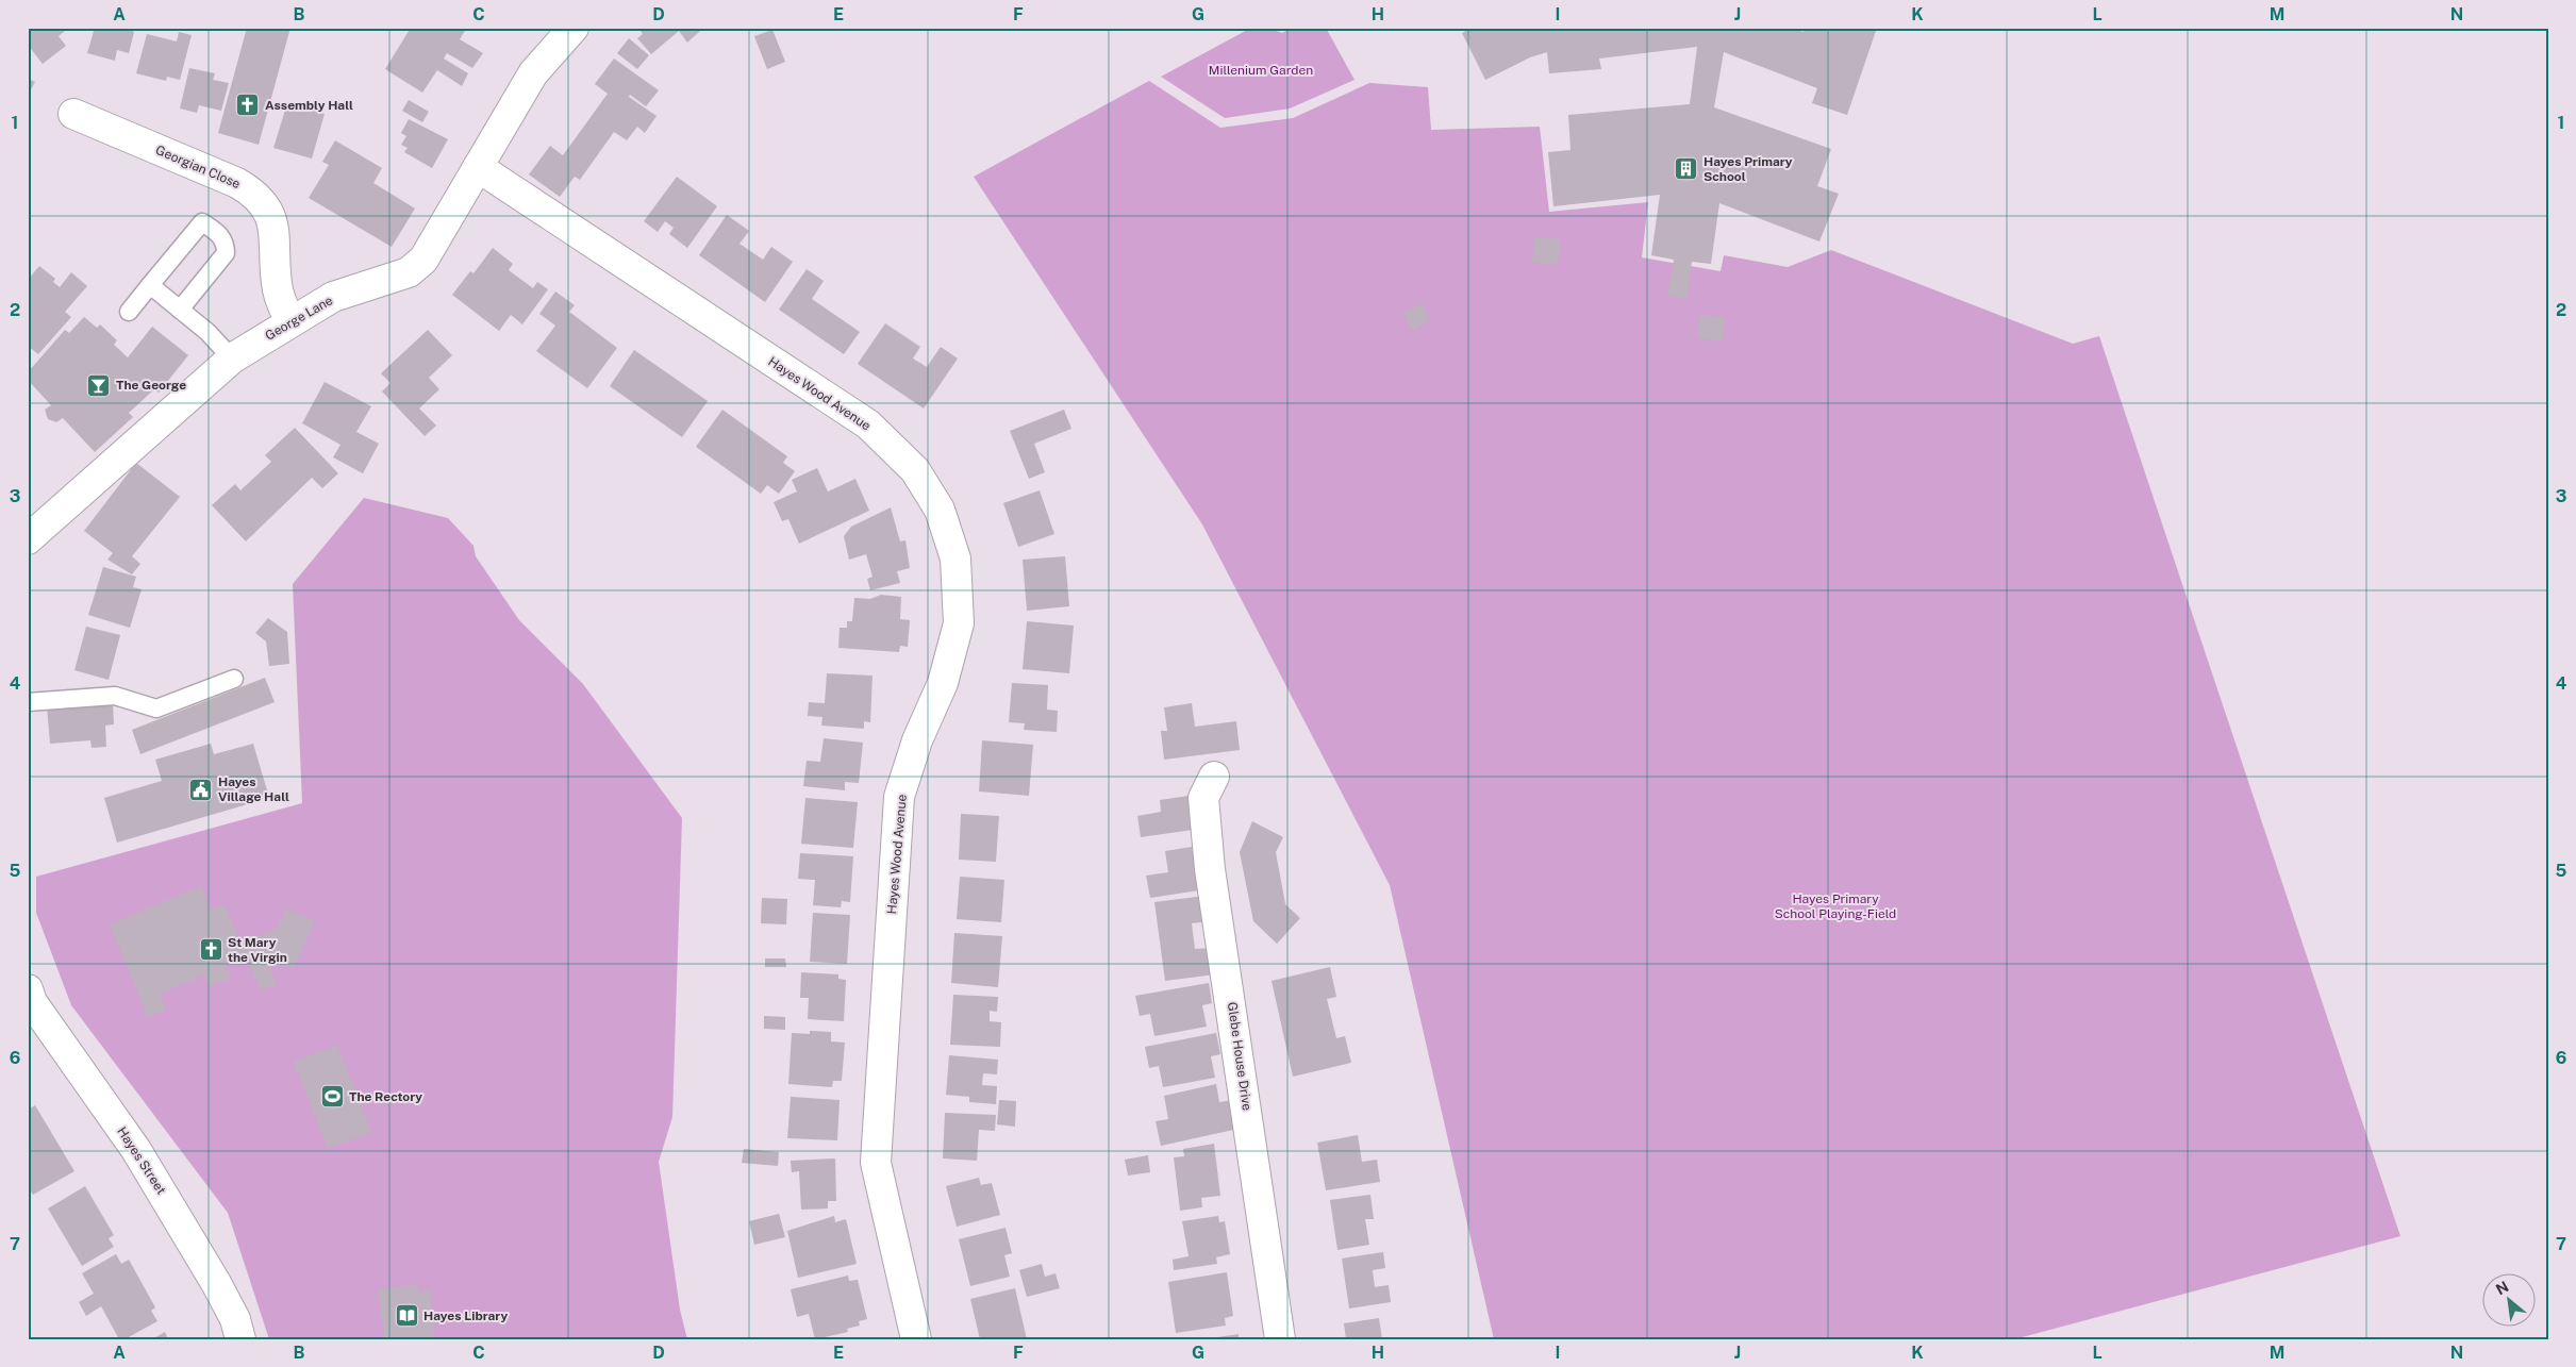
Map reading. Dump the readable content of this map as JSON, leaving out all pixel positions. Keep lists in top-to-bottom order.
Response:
{
  "streets": {
    "street": [
      "Georgian Close",
      "George Lane",
      "Hayes Wood Avenue",
      "Glebe House Drive",
      "Hayes Street"
    ]
  },
  "crossings": [
    ["Georgian Close", "George Lane"],
    ["George Lane", "Hayes Wood Avenue"]
  ],
  "parks": ["Millenium Garden", "Hayes Primary School Playing-Field"],
  "places": {
    "church": ["Assembly Hall", "St Mary the Virgin"],
    "building": ["Hayes Primary School"],
    "bar": ["The George"],
    "public building": ["Hayes Village Hall"],
    "sports": ["The Rectory"],
    "library": ["Hayes Library"]
  },
  "north": "top left",
  "grid": {
    "columns": [
      "A",
      "B",
      "C",
      "D",
      "E",
      "F",
      "G",
      "H",
      "I",
      "J",
      "K",
      "L",
      "M",
      "N"
    ],
    "rows": [
      "1",
      "2",
      "3",
      "4",
      "5",
      "6",
      "7"
    ]
  }
}
